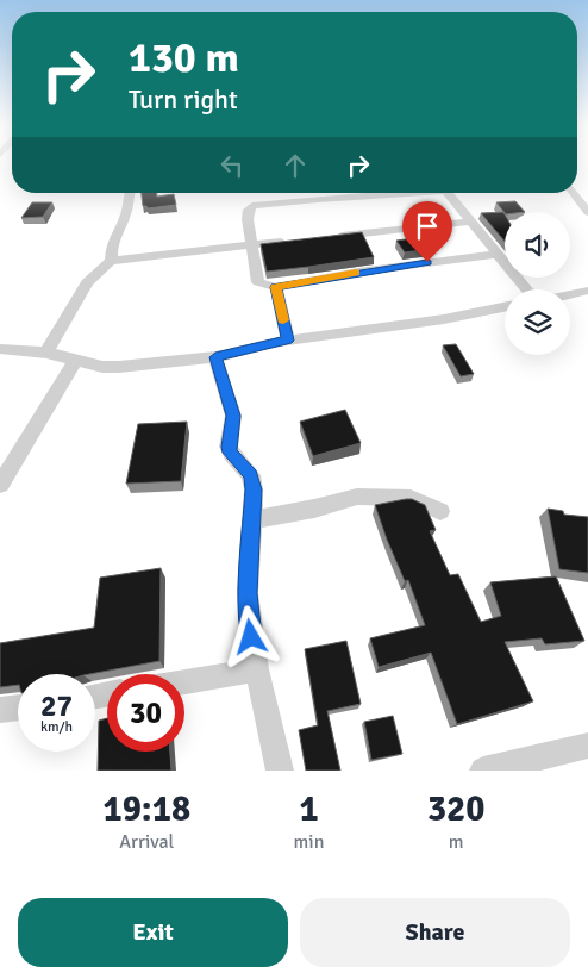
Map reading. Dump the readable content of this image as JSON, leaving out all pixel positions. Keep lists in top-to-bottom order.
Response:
{
  "page": {
    "turn": ["130 m", "Turn right"],
    "speed": "27 km/h",
    "limit": "30",
    "eta": [
      "19:18",
      "Arrival",
      "1",
      "min",
      "320",
      "m"
    ],
    "buttons": ["Exit", "Share"]
  }
}
